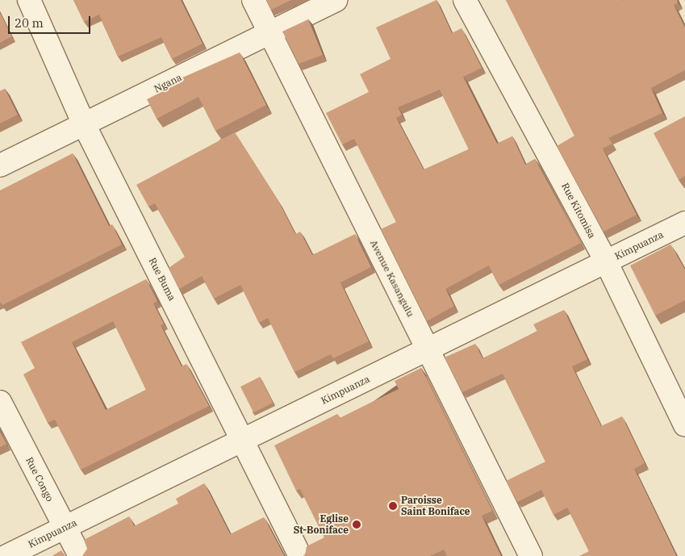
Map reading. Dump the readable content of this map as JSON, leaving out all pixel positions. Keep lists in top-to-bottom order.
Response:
{
  "streets": {
    "street": [
      "Ngana",
      "Rue Kitomisa",
      "Kimpuanza",
      "Avenue Kasangulu",
      "Rue Buma",
      "Rue Congo"
    ]
  },
  "crossings": [
    ["Ngana", "Avenue Kasangulu"],
    ["Ngana", "Rue Buma"],
    ["Rue Kitomisa", "Kimpuanza"],
    ["Kimpuanza", "Avenue Kasangulu"],
    ["Kimpuanza", "Rue Buma"],
    ["Kimpuanza", "Rue Congo"]
  ],
  "places": ["Paroisse Saint Boniface", "Eglise St-Boniface"],
  "scale_bar": "20 m"
}
